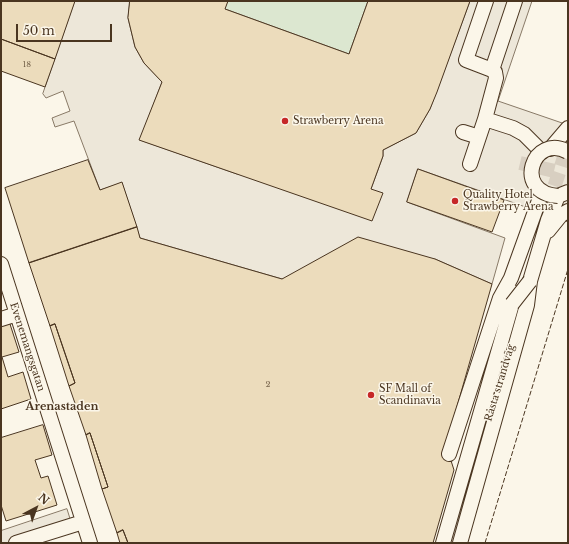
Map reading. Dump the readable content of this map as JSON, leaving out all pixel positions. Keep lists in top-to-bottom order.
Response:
{
  "streets": {
    "street": ["Evenemangsgatan", "Råsta strandväg"]
  },
  "districts": ["Arenastaden"],
  "places": ["Strawberry Arena", "Quality Hotel Strawberry Arena", "SF Mall of Scandinavia"],
  "house_numbers": ["18", "2"],
  "scale_bar": "50 m",
  "north": "top right"
}
